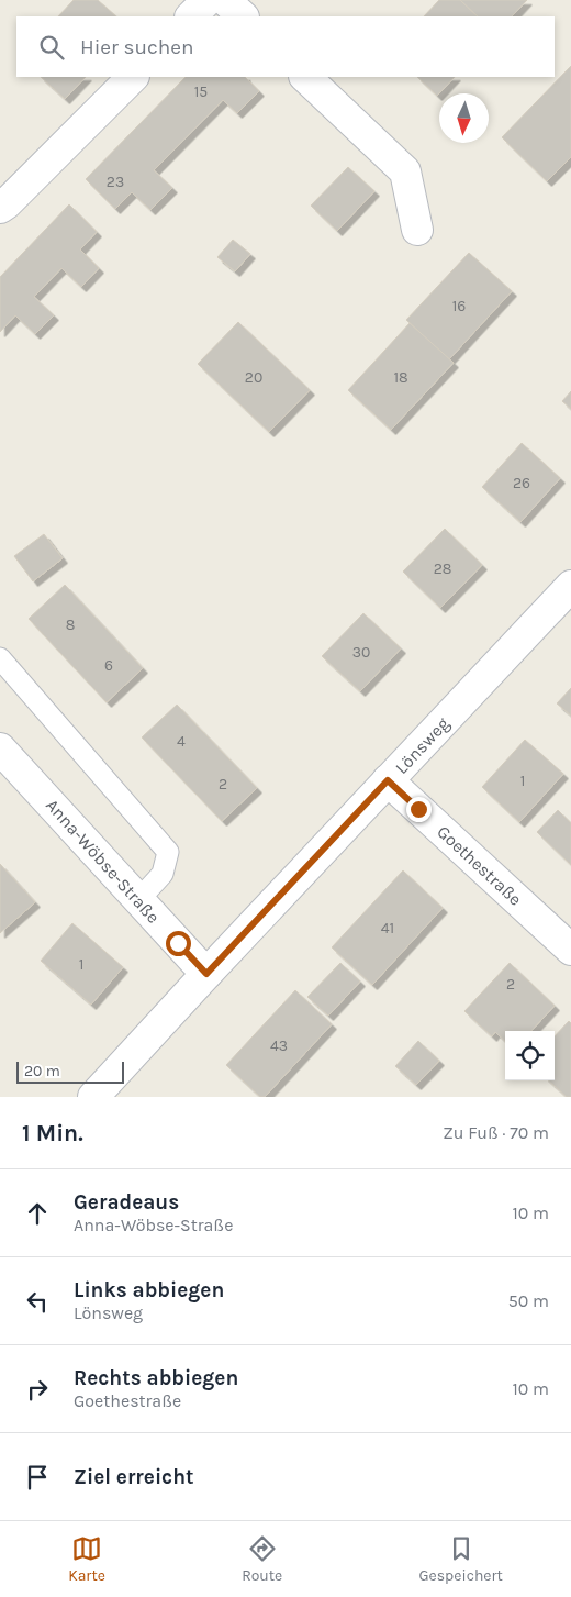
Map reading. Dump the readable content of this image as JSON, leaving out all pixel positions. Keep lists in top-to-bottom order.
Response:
{
  "streets": {
    "street": ["Lönsweg", "Anna-Wöbse-Straße", "Goethestraße"]
  },
  "crossings": [
    ["Lönsweg", "Anna-Wöbse-Straße"],
    ["Lönsweg", "Goethestraße"]
  ],
  "house_numbers": [
    "15",
    "23",
    "16",
    "20",
    "18",
    "26",
    "28",
    "8",
    "30",
    "6",
    "4",
    "1",
    "2",
    "41",
    "1",
    "2",
    "43"
  ],
  "scale_bar": "20 m",
  "north": "bottom",
  "page": {
    "search": "Hier suchen",
    "scale": "20 m",
    "heading": ["1 Min.", "Zu Fuß · 70 m"],
    "list": [
      ["Geradeaus", "Anna-Wöbse-Straße", "10 m"],
      ["Links abbiegen", "Lönsweg", "50 m"],
      ["Rechts abbiegen", "Goethestraße", "10 m"],
      "Ziel erreicht"
    ],
    "nav": ["Karte", "Route", "Gespeichert"]
  }
}
